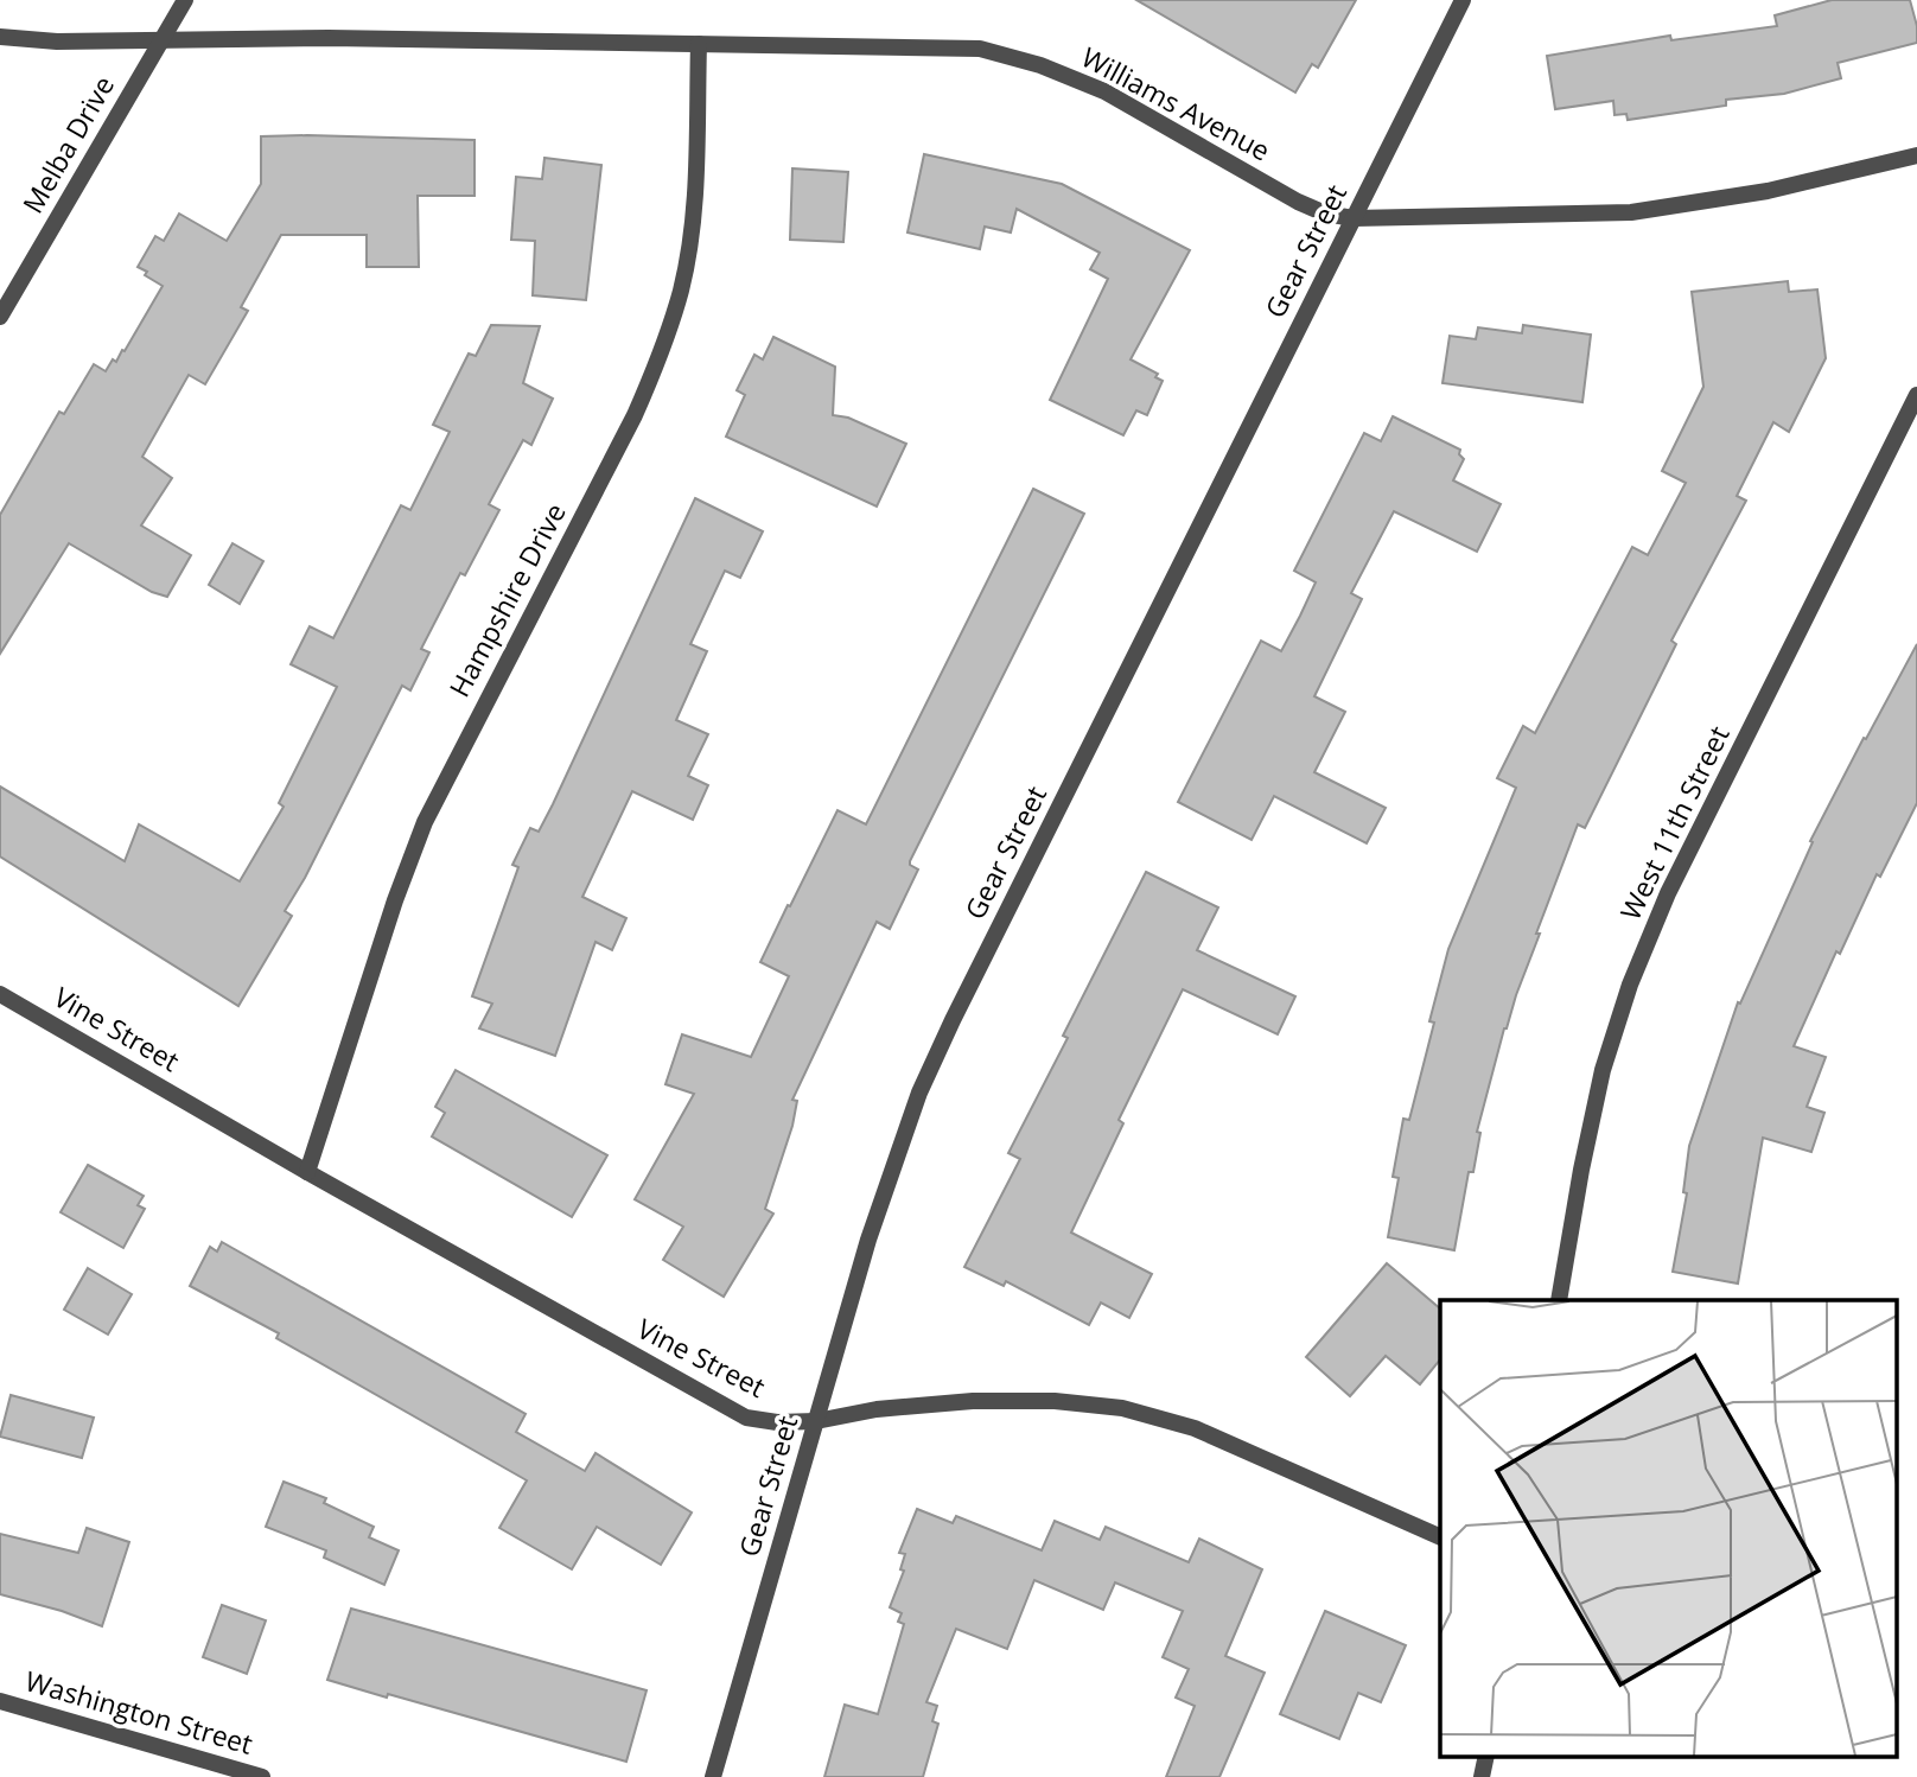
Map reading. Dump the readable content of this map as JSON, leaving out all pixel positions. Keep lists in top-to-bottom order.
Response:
{
  "streets": {
    "street": [
      "Williams Avenue",
      "Melba Drive",
      "Gear Street",
      "Hampshire Drive",
      "West 11th Street",
      "Vine Street",
      "Washington Street"
    ]
  },
  "crossings": [
    ["Williams Avenue", "Melba Drive"],
    ["Williams Avenue", "Gear Street"],
    ["Williams Avenue", "Hampshire Drive"],
    ["Gear Street", "Vine Street"],
    ["Hampshire Drive", "Vine Street"]
  ]
}
